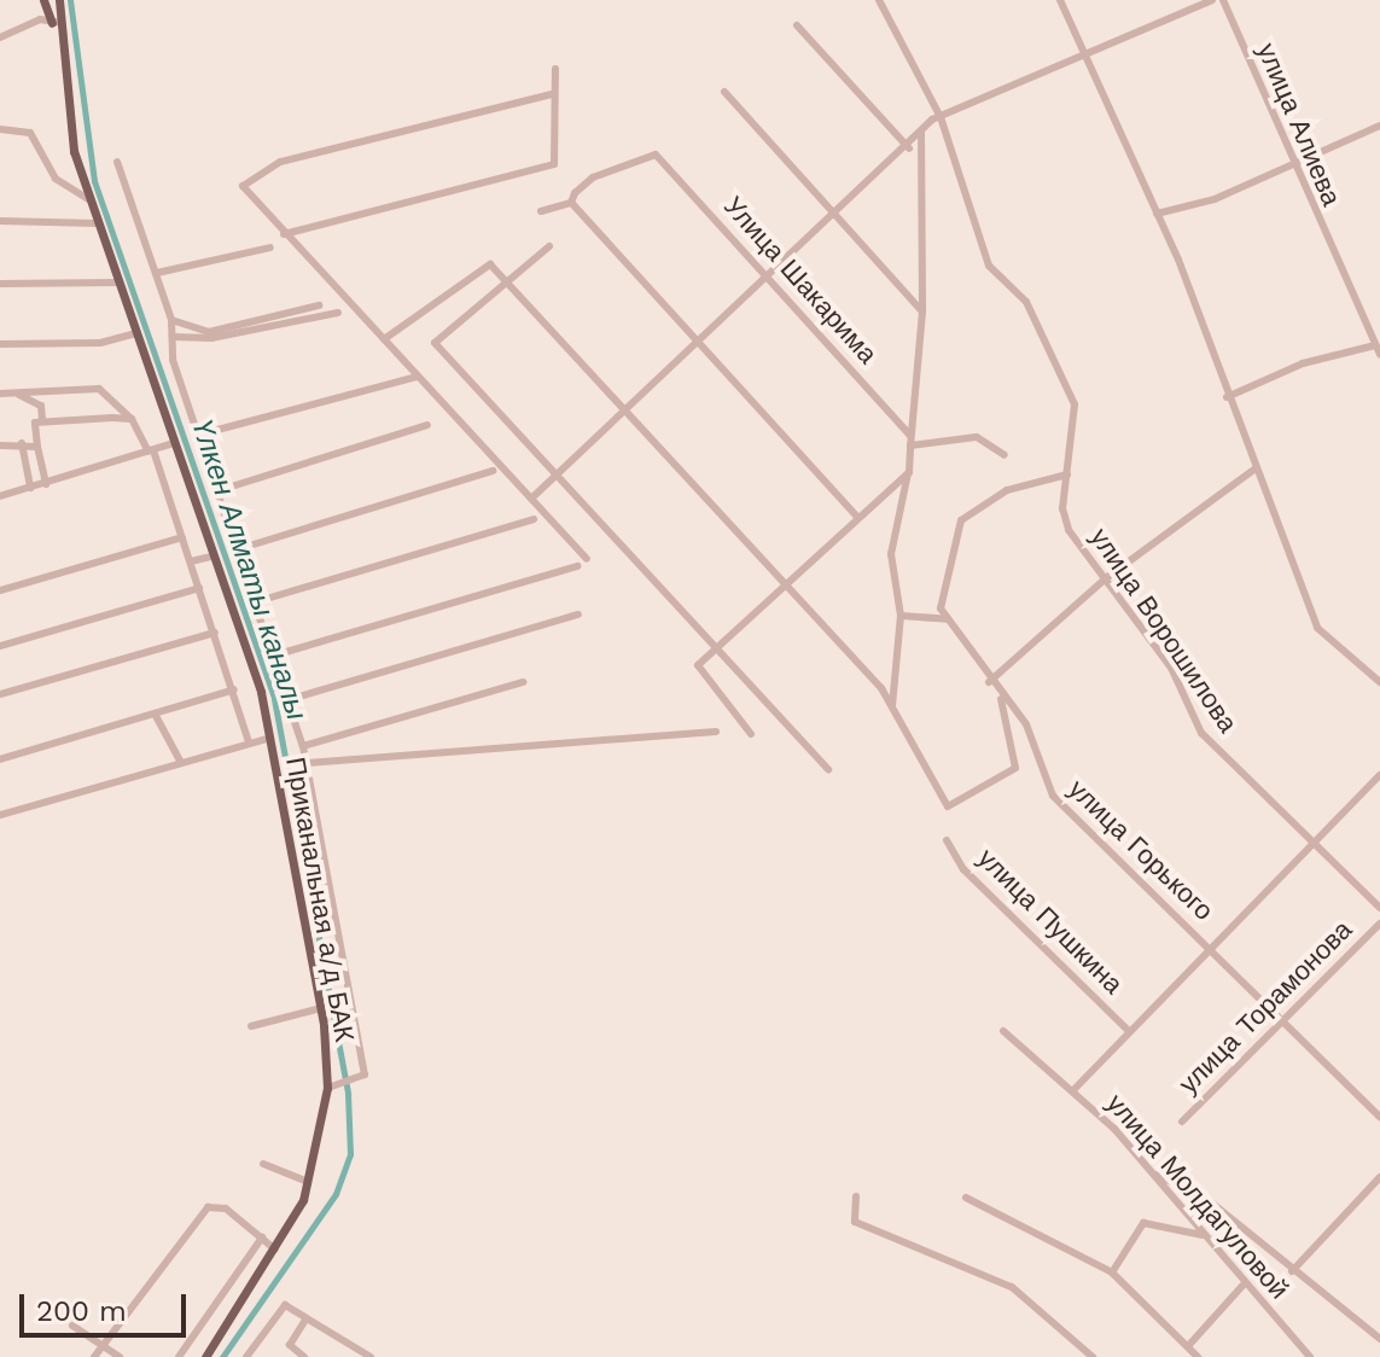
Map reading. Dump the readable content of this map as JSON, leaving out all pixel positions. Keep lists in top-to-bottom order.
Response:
{
  "streets": {
    "main road": ["Приканальная а/д БАК"],
    "street": [
      "улица Алиева",
      "Улица Шакарима",
      "улица Ворошилова",
      "улица Горького",
      "улица Пушкина",
      "улица Торамонова",
      "улица Молдагуловой"
    ]
  },
  "crossings": [
    ["улица Горького", "улица Торамонова"]
  ],
  "water": ["Үлкен Алматы каналы"],
  "scale_bar": "200 m"
}
